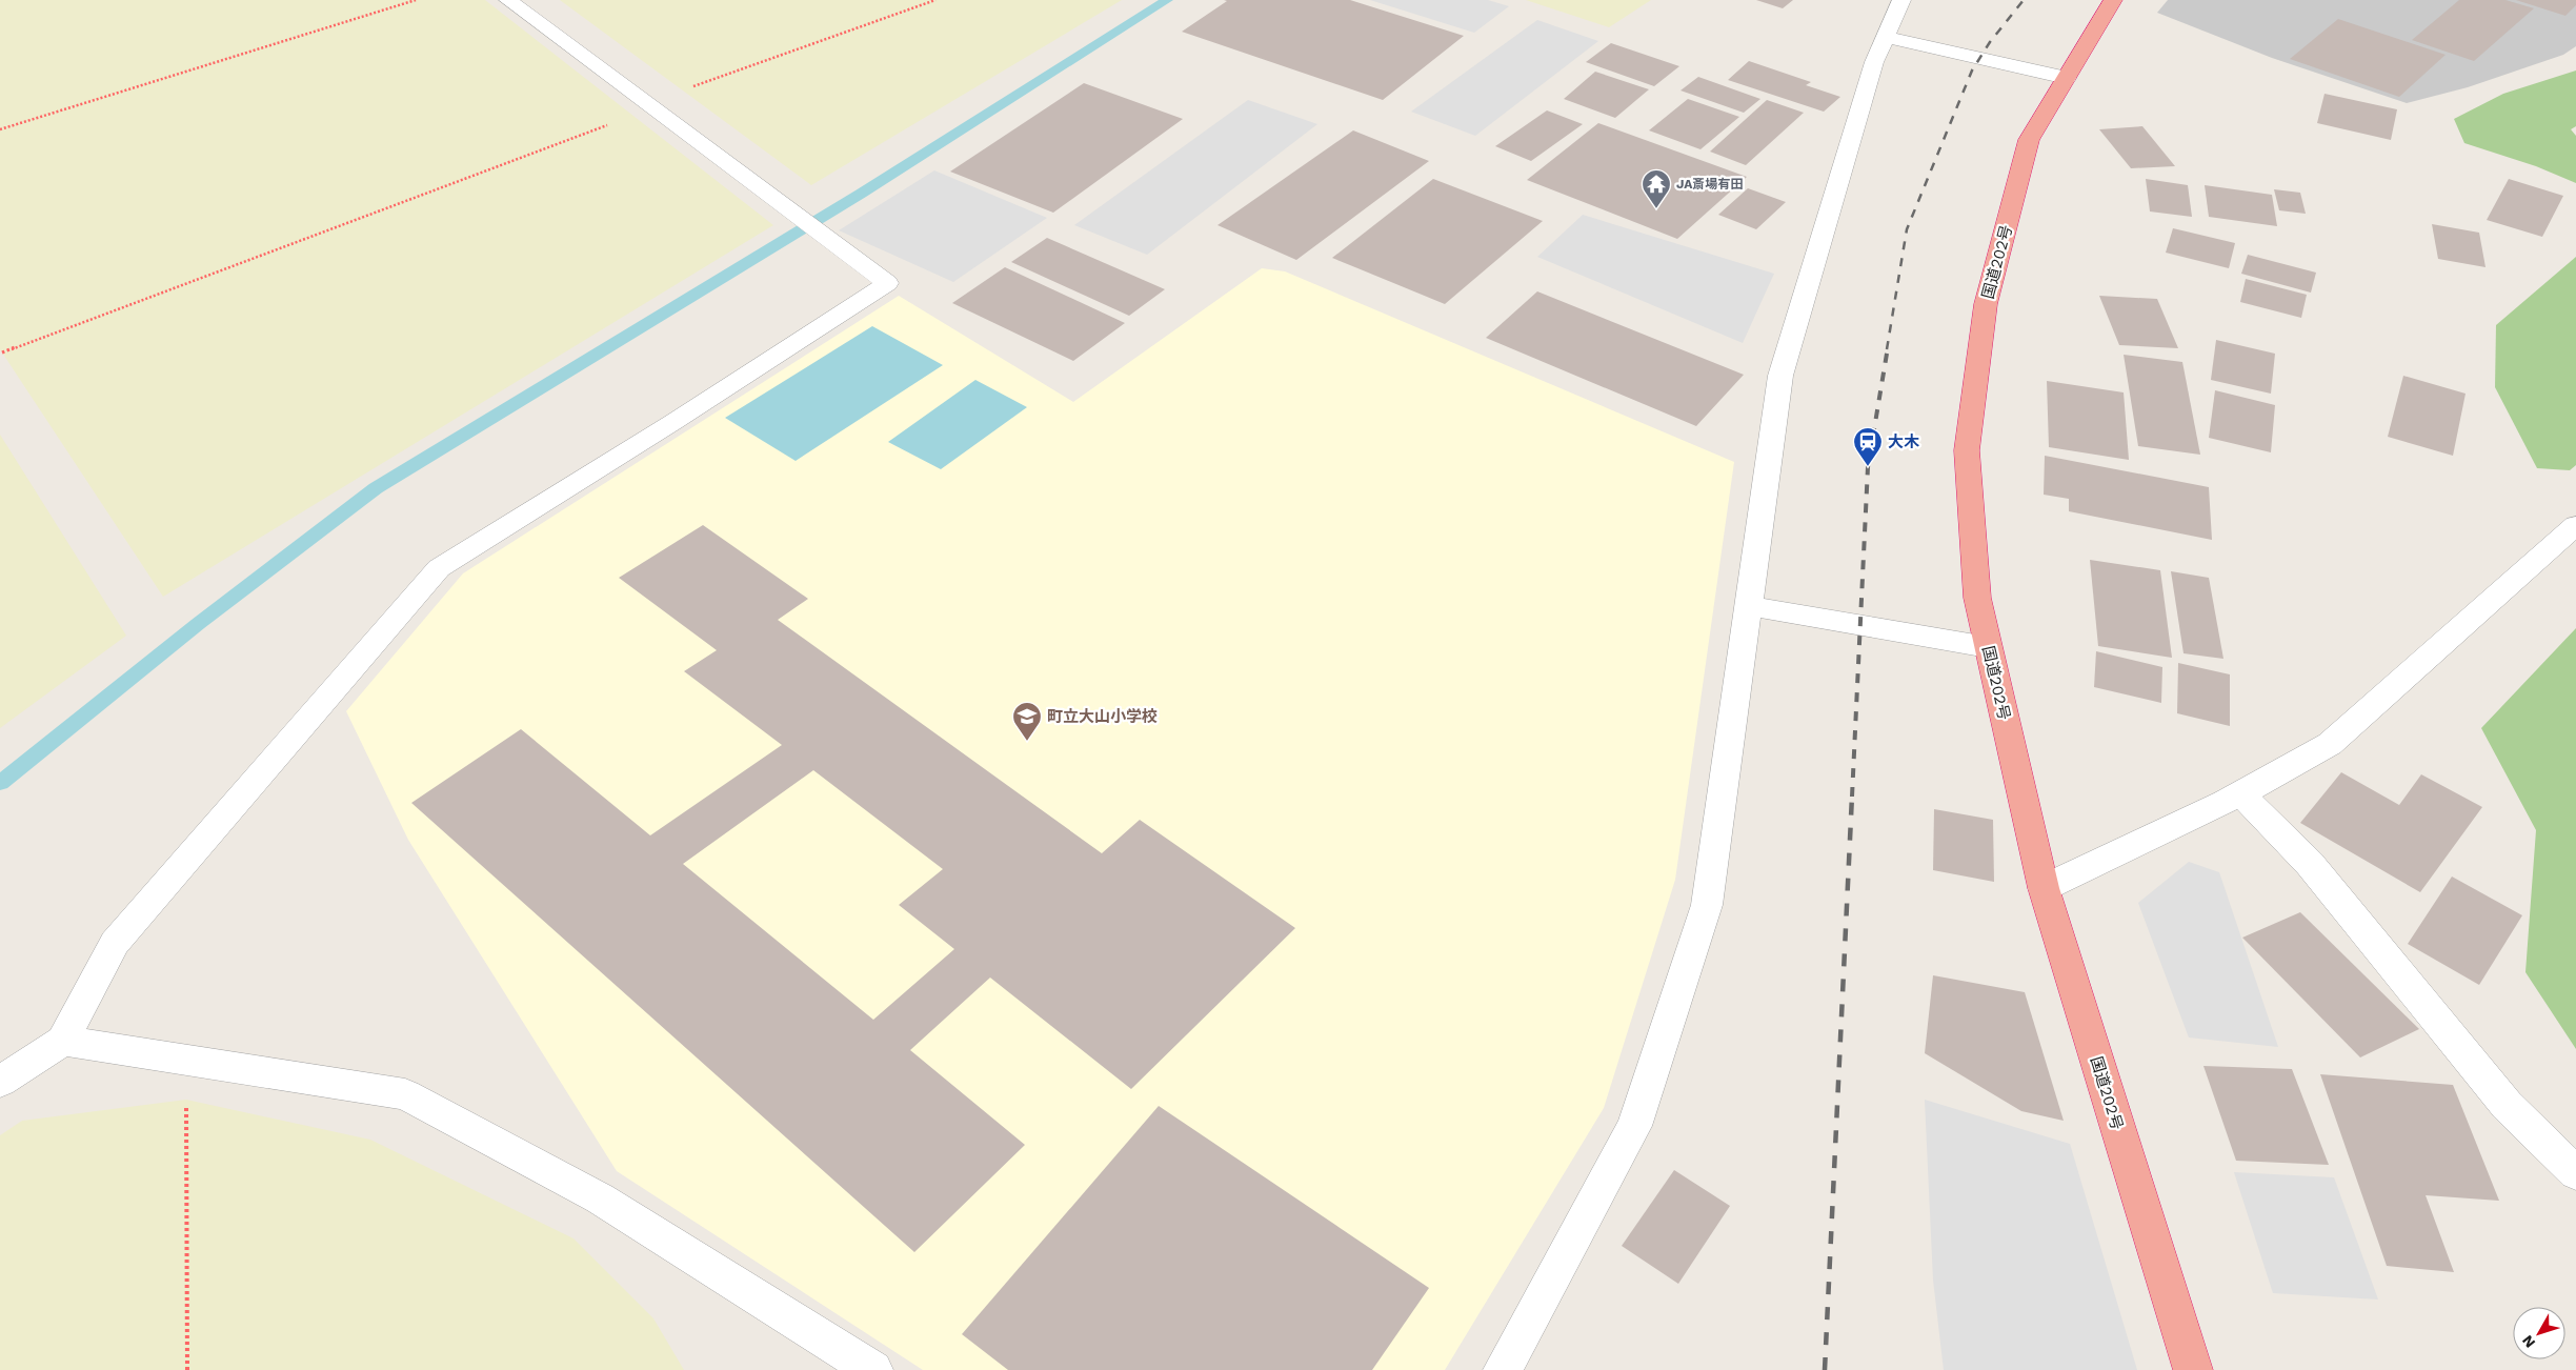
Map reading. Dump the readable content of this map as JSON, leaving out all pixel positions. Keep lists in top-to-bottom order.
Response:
{
  "streets": {
    "highway": ["国道202号"]
  },
  "places": {
    "temple": ["JA斎場有田"],
    "station": ["大木"],
    "school or university": ["町立大山小学校"]
  },
  "north": "bottom left"
}
